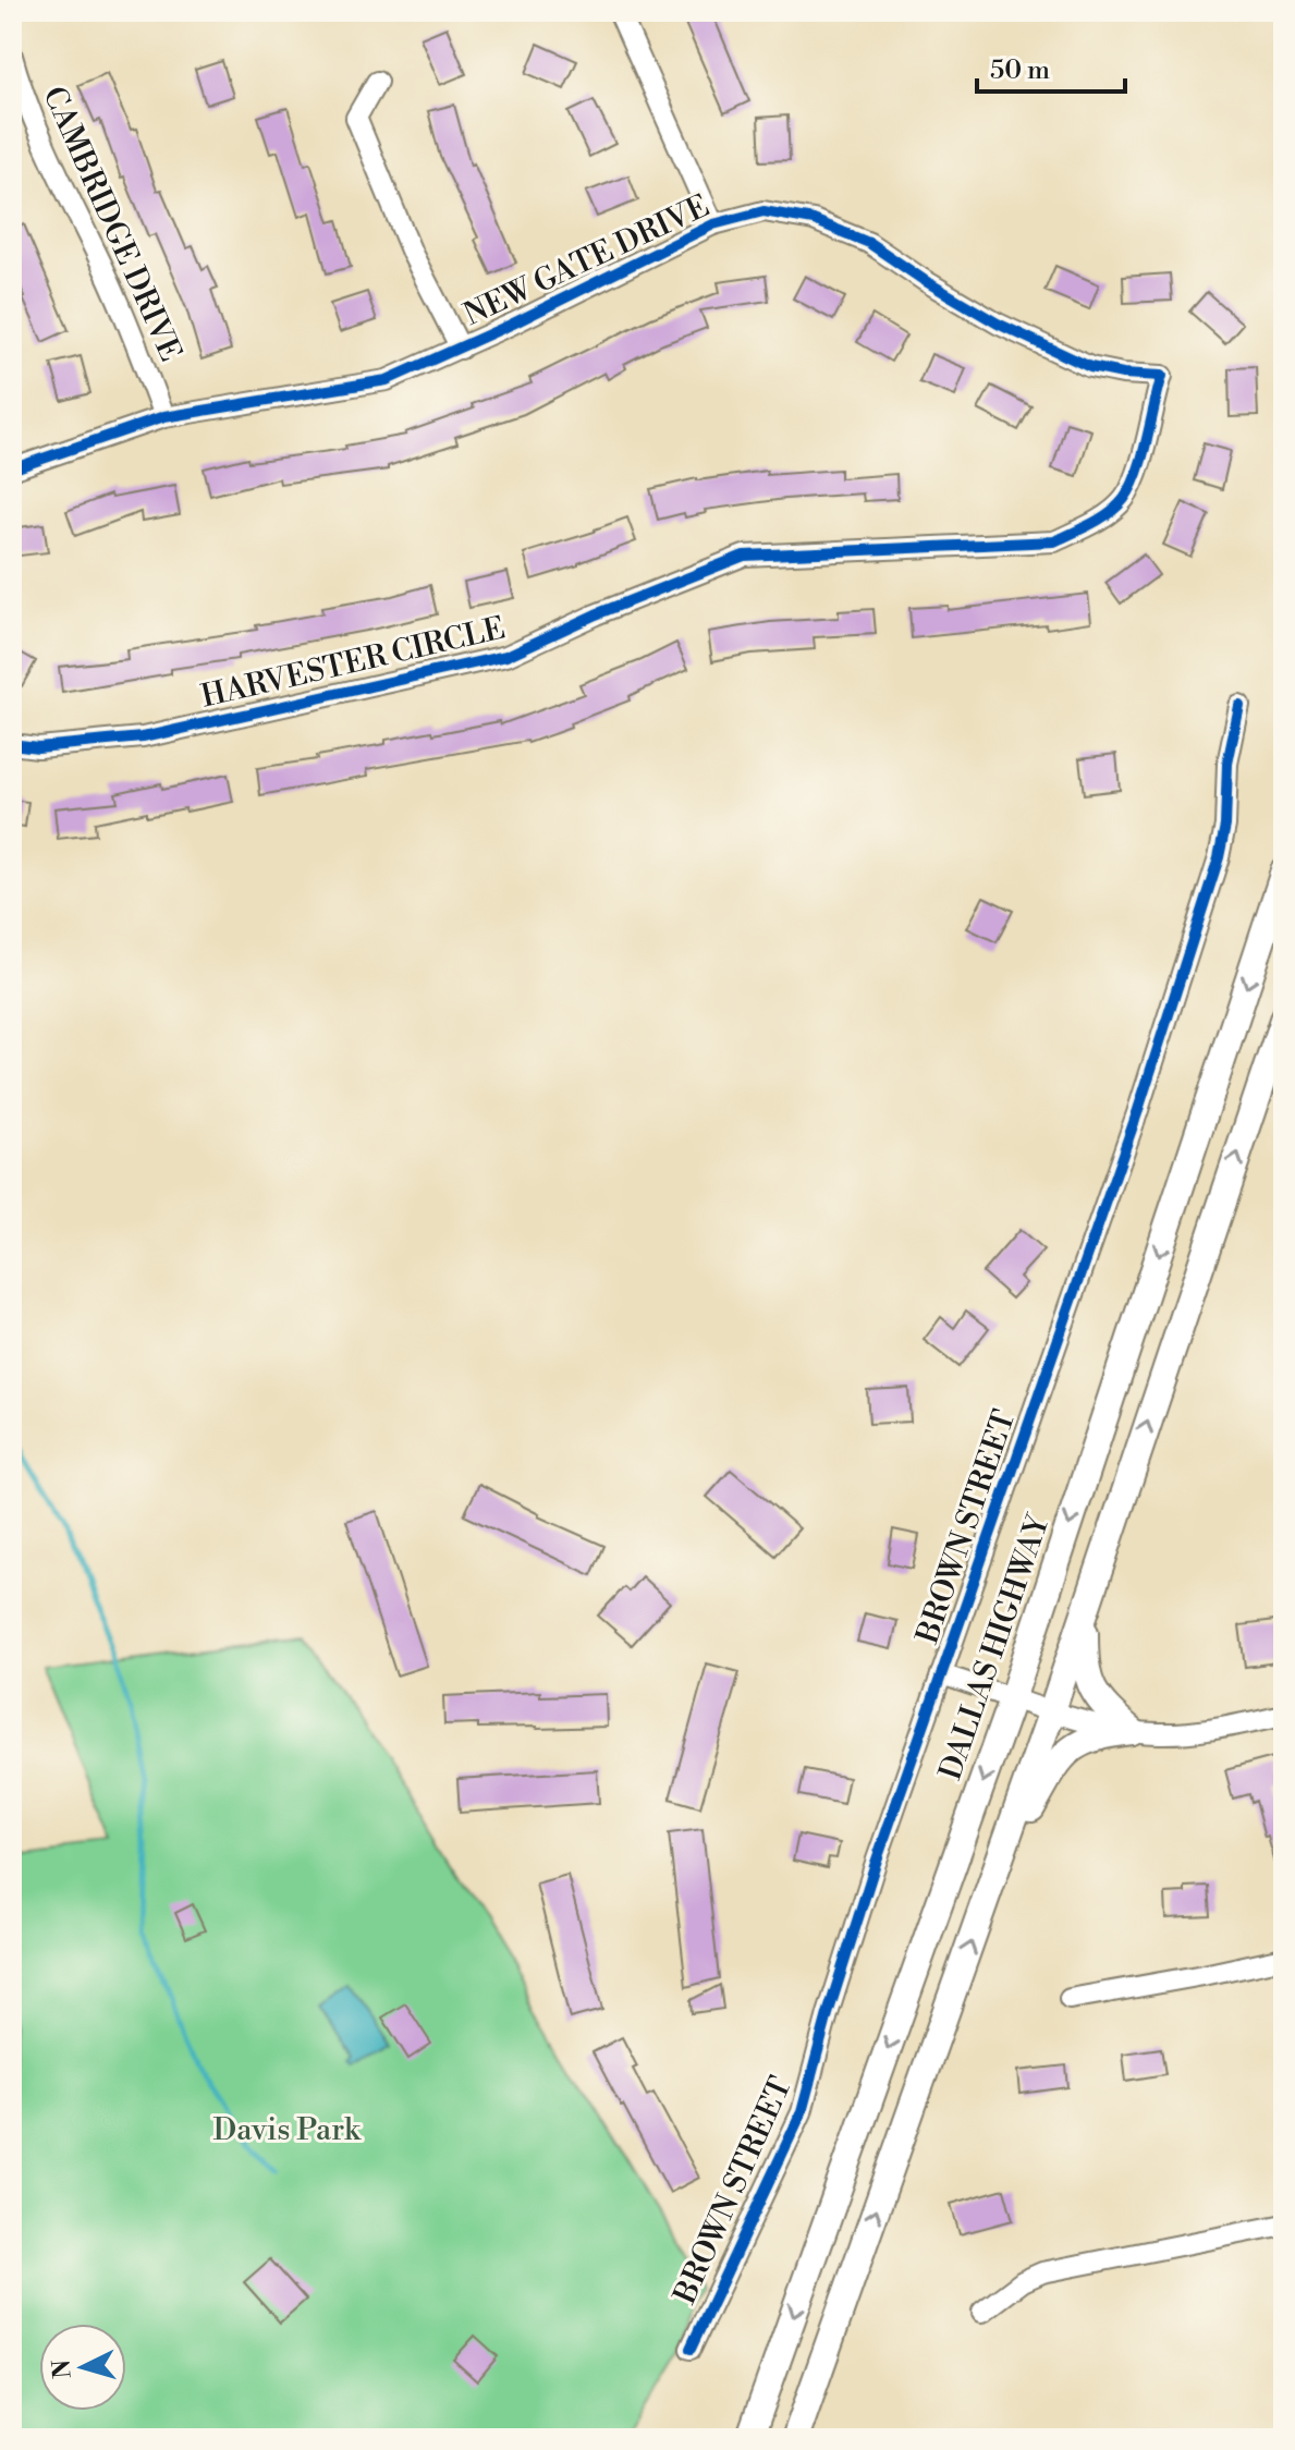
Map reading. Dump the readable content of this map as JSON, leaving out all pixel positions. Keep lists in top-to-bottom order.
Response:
{
  "streets": {
    "main road": ["DALLAS HIGHWAY"],
    "street": [
      "CAMBRIDGE DRIVE",
      "NEW GATE DRIVE",
      "HARVESTER CIRCLE",
      "BROWN STREET"
    ]
  },
  "crossings": [
    ["CAMBRIDGE DRIVE", "NEW GATE DRIVE"],
    ["NEW GATE DRIVE", "HARVESTER CIRCLE"],
    ["BROWN STREET", "DALLAS HIGHWAY"]
  ],
  "parks": ["Davis Park"],
  "scale_bar": "50 m",
  "north": "left"
}
